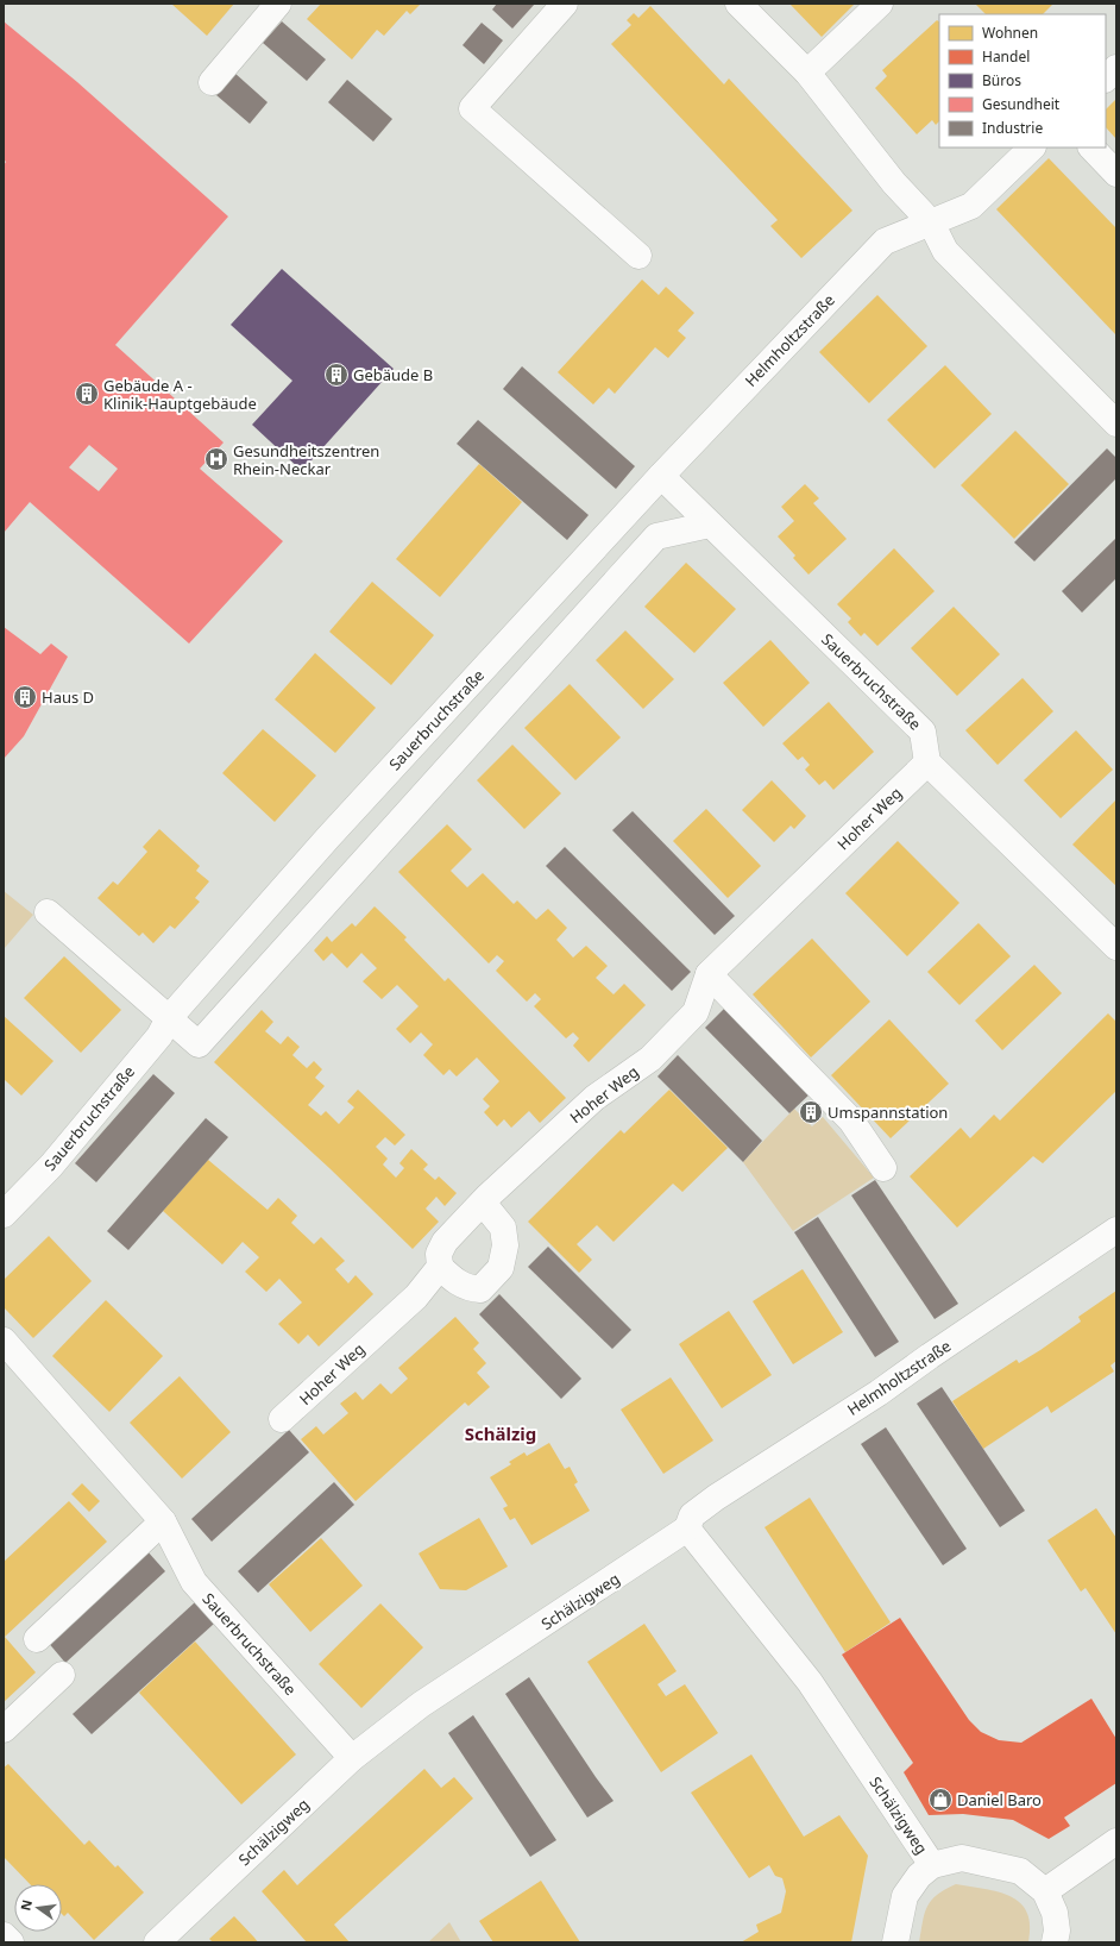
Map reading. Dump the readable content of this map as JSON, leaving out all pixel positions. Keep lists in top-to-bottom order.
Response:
{
  "streets": {
    "street": [
      "Helmholtzstraße",
      "Sauerbruchstraße",
      "Hoher Weg",
      "Schälzigweg"
    ]
  },
  "crossings": [
    ["Helmholtzstraße", "Sauerbruchstraße"],
    ["Helmholtzstraße", "Schälzigweg"],
    ["Sauerbruchstraße", "Hoher Weg"],
    ["Sauerbruchstraße", "Schälzigweg"]
  ],
  "districts": ["Schälzig"],
  "places": {
    "building": [
      "Gebäude B",
      "Gebäude A - Klinik-Hauptgebäude",
      "Haus D",
      "Umspannstation"
    ],
    "hospital": ["Gesundheitszentren Rhein-Neckar"],
    "shop": ["Daniel Baro"]
  },
  "legend": [
    "Wohnen",
    "Handel",
    "Büros",
    "Gesundheit",
    "Industrie"
  ],
  "north": "left"
}
